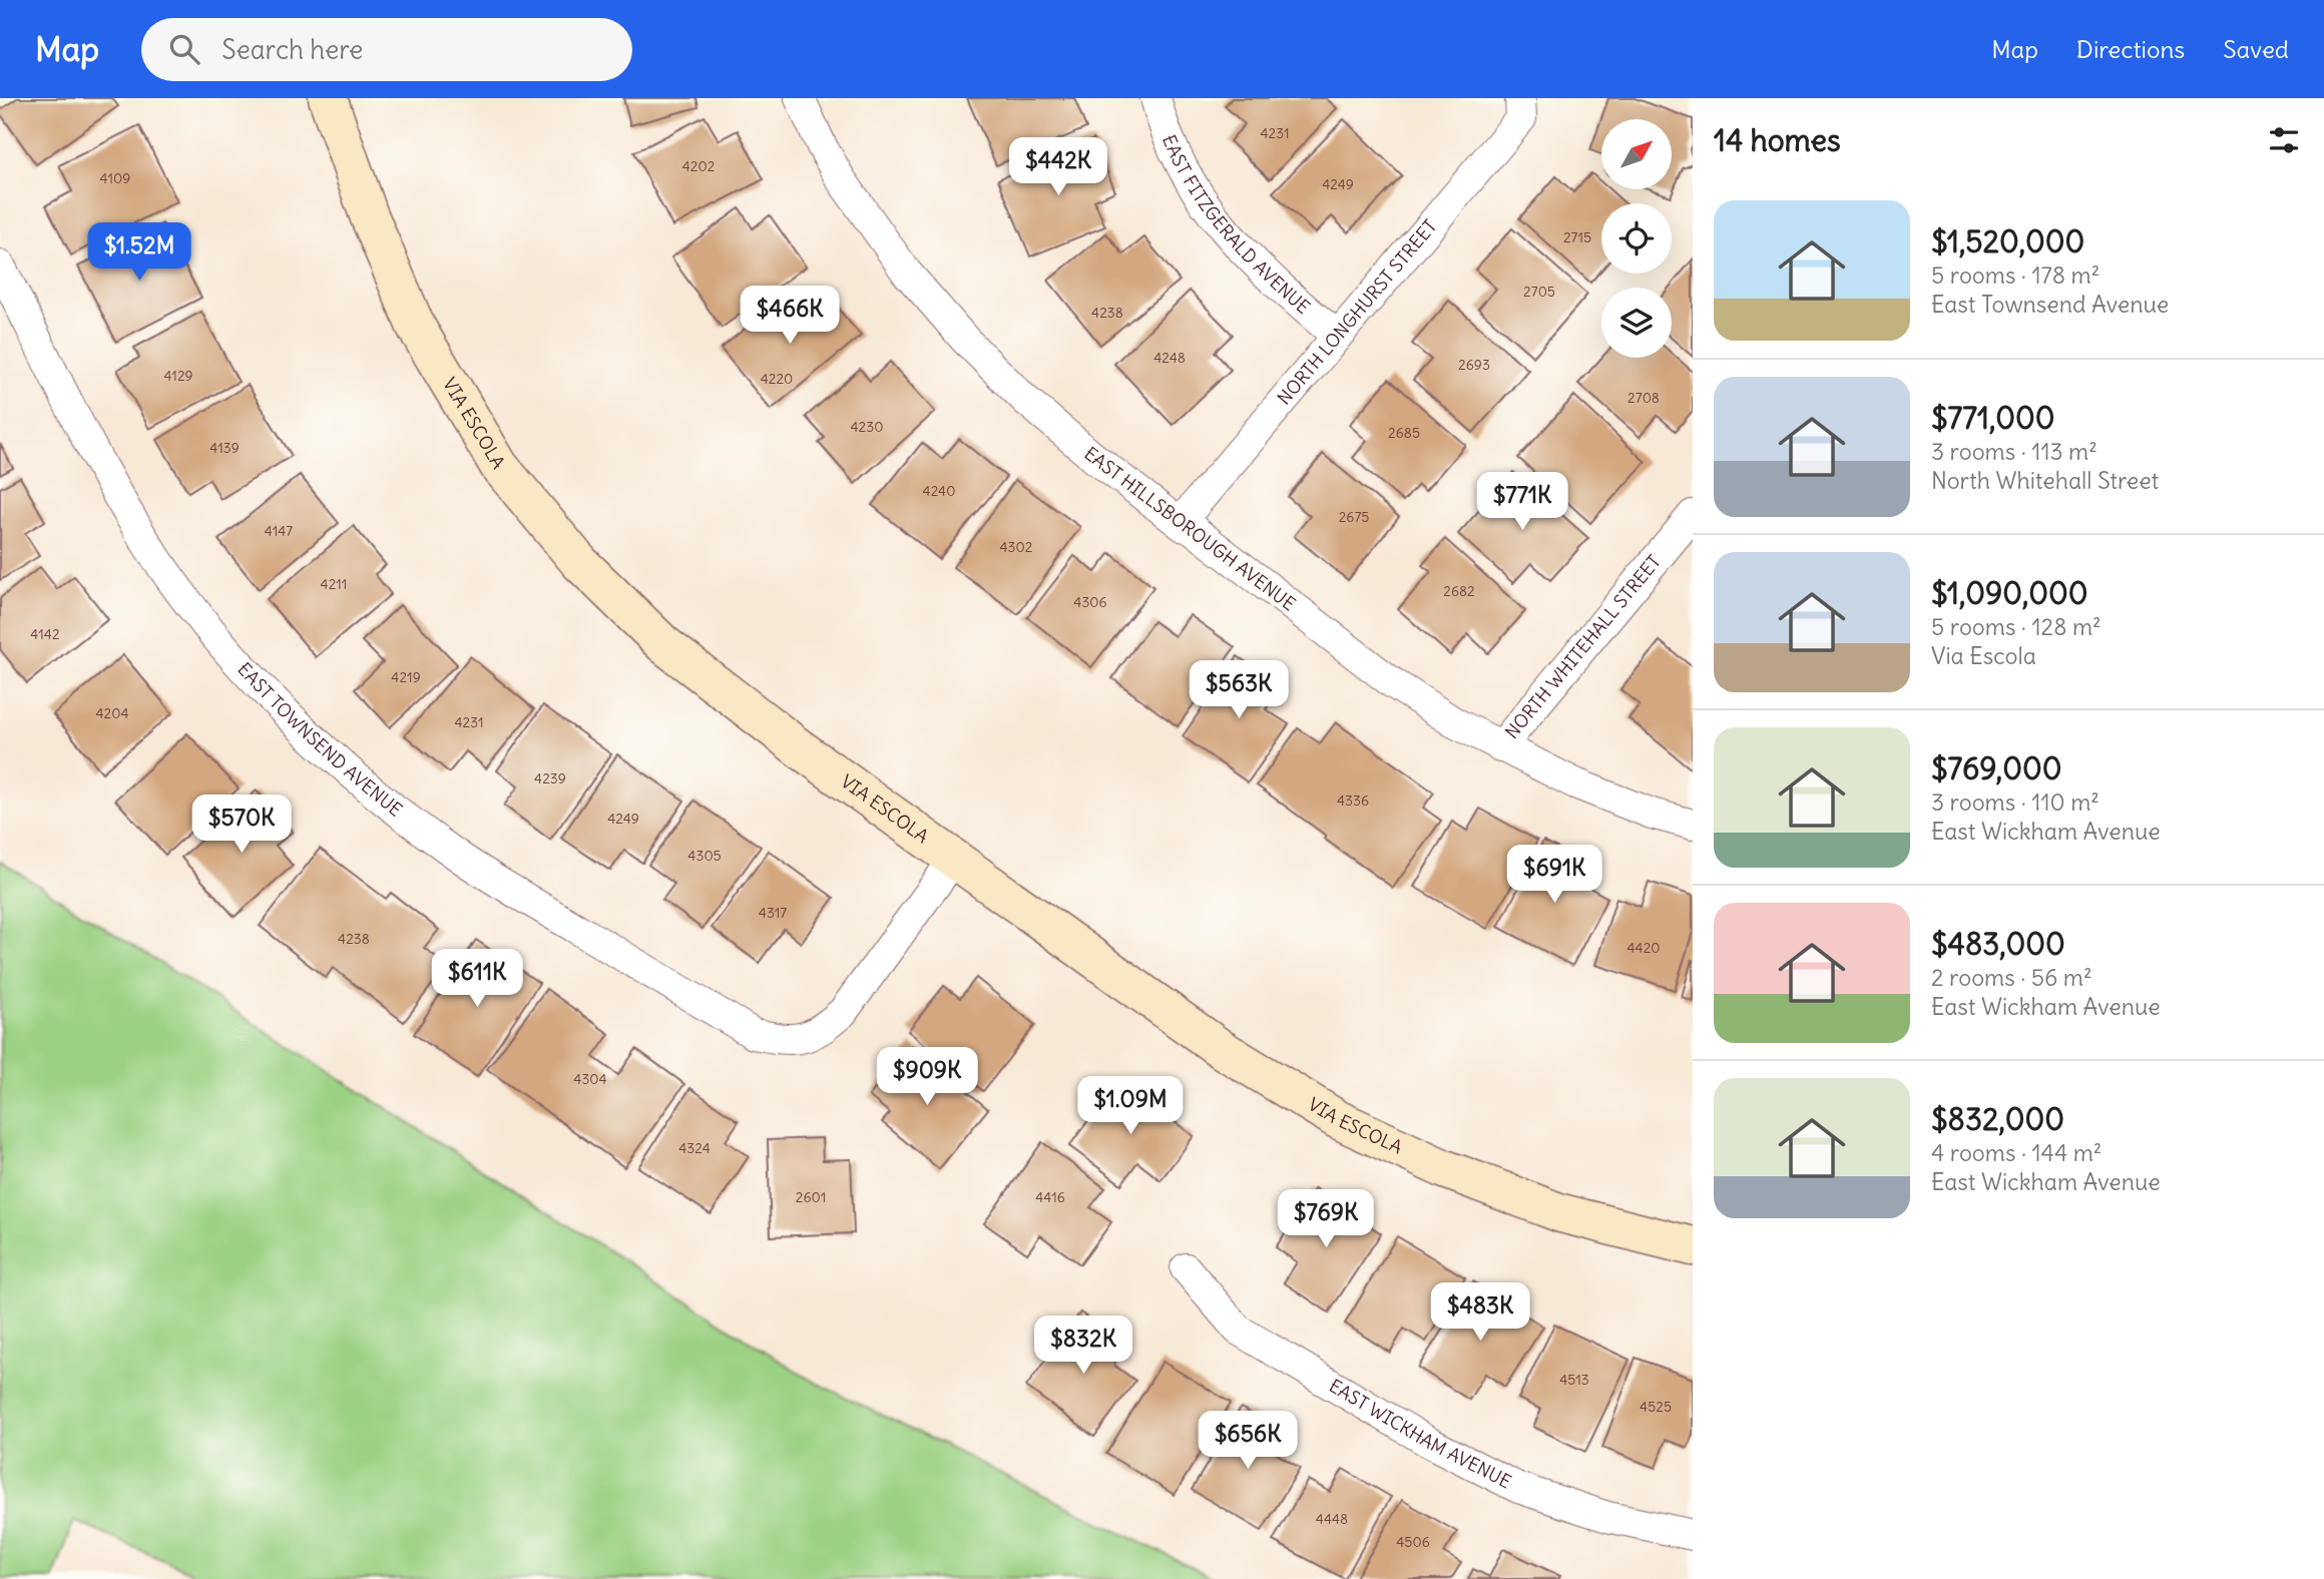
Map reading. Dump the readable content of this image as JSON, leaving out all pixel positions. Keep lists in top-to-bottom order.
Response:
{
  "streets": {
    "main road": ["VIA ESCOLA"],
    "street": [
      "EAST FITZGERALD AVENUE",
      "NORTH LONGHURST STREET",
      "EAST HILLSBOROUGH AVENUE",
      "NORTH WHITEHALL STREET",
      "EAST TOWNSEND AVENUE",
      "EAST WICKHAM AVENUE"
    ]
  },
  "crossings": [
    ["EAST FITZGERALD AVENUE", "NORTH LONGHURST STREET"],
    ["NORTH LONGHURST STREET", "EAST HILLSBOROUGH AVENUE"],
    ["VIA ESCOLA", "EAST TOWNSEND AVENUE"],
    ["EAST HILLSBOROUGH AVENUE", "NORTH WHITEHALL STREET"]
  ],
  "house_numbers": [
    "4231",
    "4202",
    "4109",
    "4249",
    "2715",
    "2705",
    "4238",
    "4248",
    "2693",
    "4129",
    "4220",
    "2708",
    "4230",
    "2685",
    "4139",
    "4240",
    "2675",
    "4147",
    "4302",
    "4211",
    "2682",
    "4306",
    "4142",
    "4219",
    "4204",
    "4231",
    "4239",
    "4336",
    "4249",
    "4305",
    "4317",
    "4238",
    "4420",
    "4304",
    "4324",
    "2601",
    "4416",
    "4513",
    "4525",
    "4448",
    "4506"
  ],
  "north": "top right",
  "page": {
    "header": "Map",
    "search": "Search here",
    "nav": ["Map", "Directions", "Saved"],
    "heading": "14 homes",
    "price": [
      "$442K",
      "$1.52M",
      "$466K",
      "$771K",
      "$563K",
      "$570K",
      "$691K",
      "$611K",
      "$909K",
      "$1.09M",
      "$769K",
      "$483K",
      "$832K",
      "$656K"
    ],
    "list": [
      {
        "name": "$1,520,000",
        "note": "5 rooms · 178 m² · East Townsend Avenue"
      },
      {
        "name": "$771,000",
        "note": "3 rooms · 113 m² · North Whitehall Street"
      },
      {
        "name": "$1,090,000",
        "note": "5 rooms · 128 m² · Via Escola"
      },
      {
        "name": "$769,000",
        "note": "3 rooms · 110 m² · East Wickham Avenue"
      },
      {
        "name": "$483,000",
        "note": "2 rooms · 56 m² · East Wickham Avenue"
      },
      {
        "name": "$832,000",
        "note": "4 rooms · 144 m² · East Wickham Avenue"
      }
    ]
  }
}
